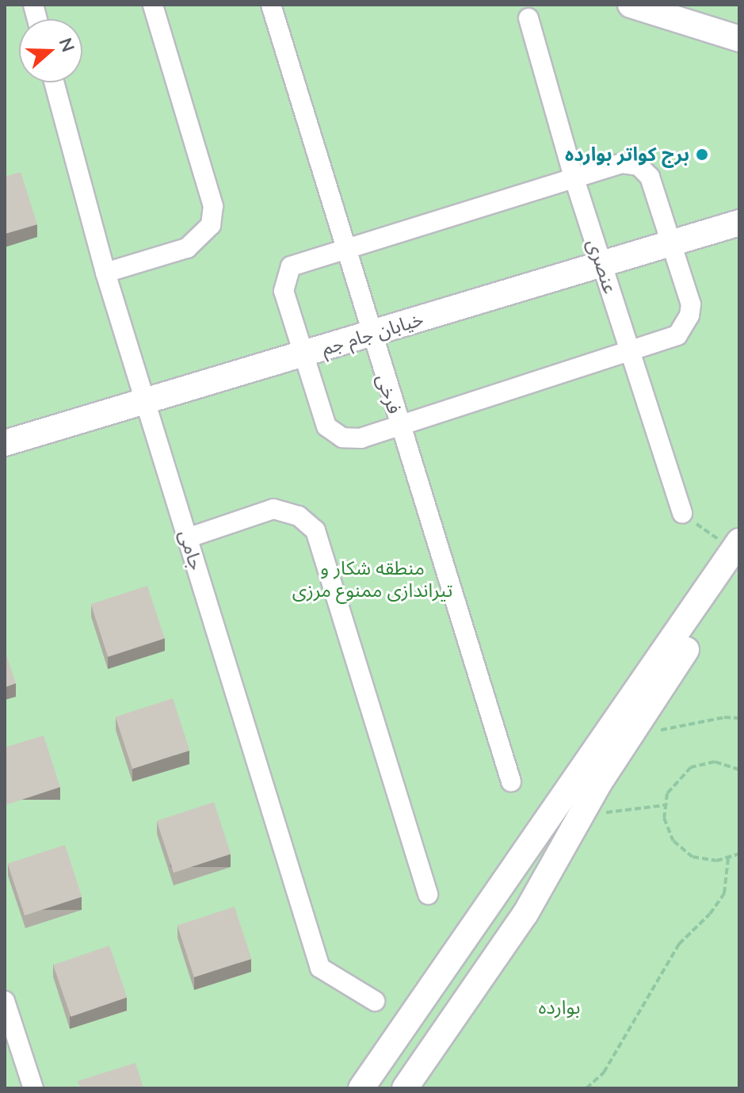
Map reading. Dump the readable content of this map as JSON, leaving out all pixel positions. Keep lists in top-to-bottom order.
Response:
{
  "streets": {
    "main road": ["خیابان جام جم"],
    "street": ["عنصری", "فرخی", "جامی"]
  },
  "crossings": [
    ["عنصری", "خیابان جام جم"],
    ["خیابان جام جم", "فرخی"],
    ["خیابان جام جم", "جامی"]
  ],
  "parks": ["منطقه شکار و تیراندازی ممنوع مرزی", "بوارده"],
  "places": ["برج کواتر بوارده"],
  "north": "right"
}
